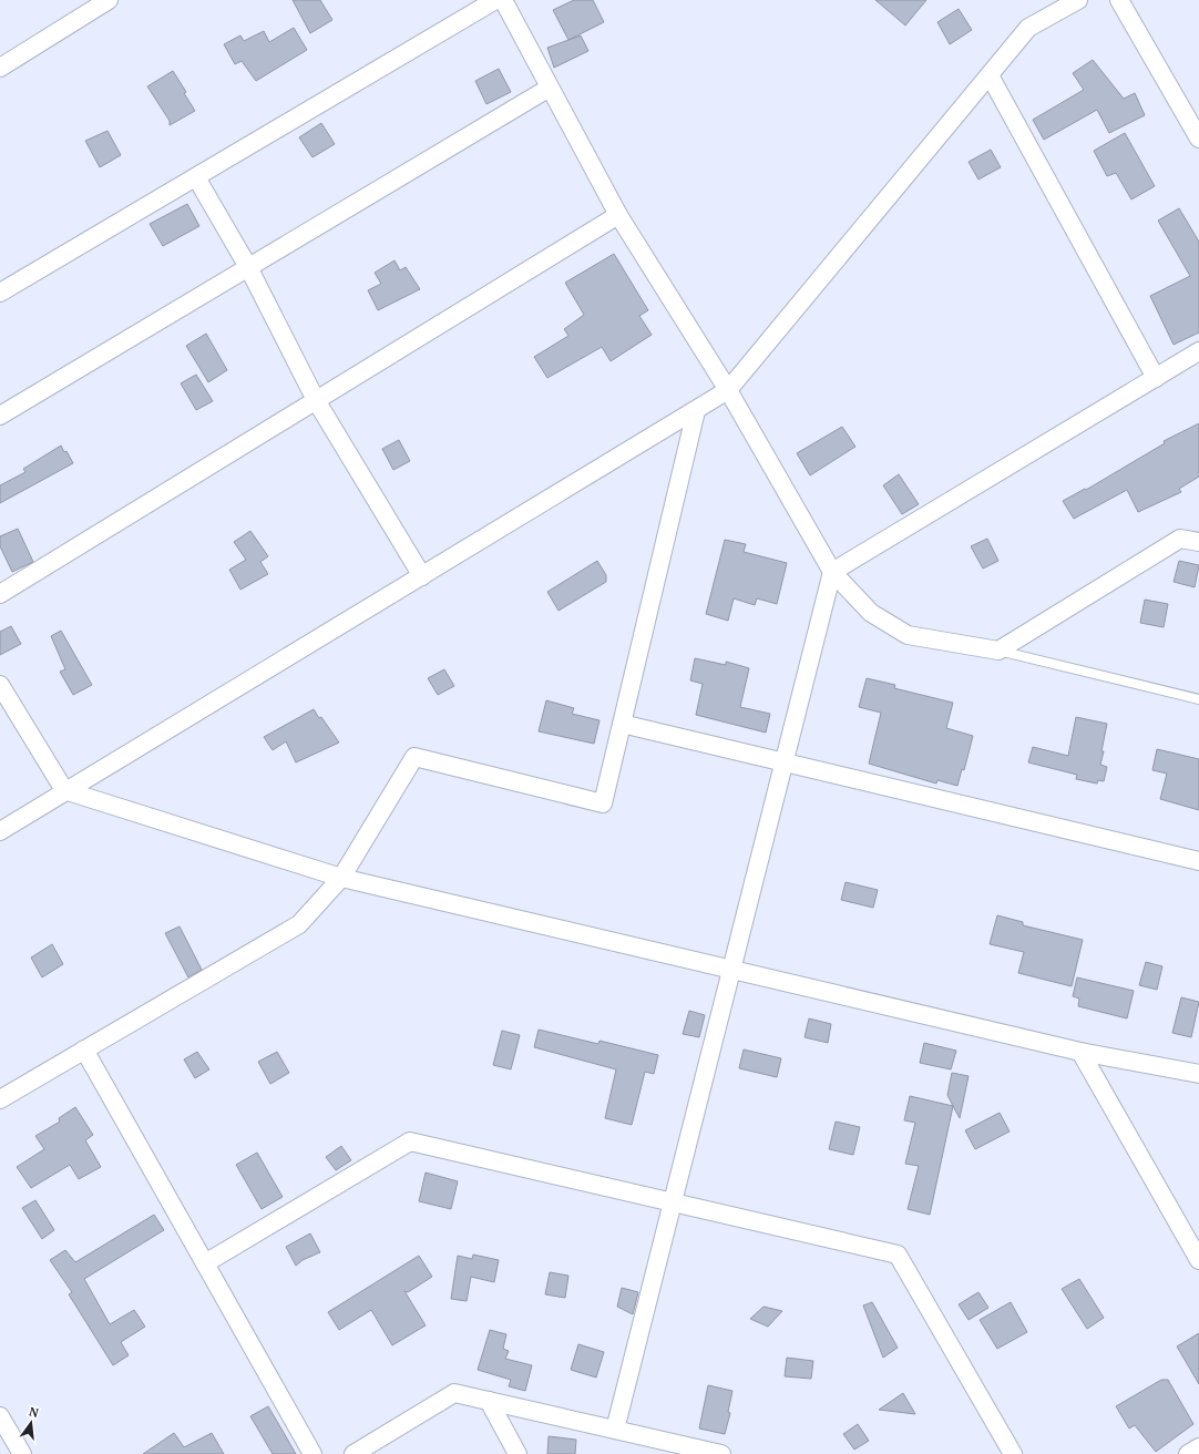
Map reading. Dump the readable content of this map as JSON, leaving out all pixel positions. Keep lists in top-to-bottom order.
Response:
{
  "north": "top"
}
